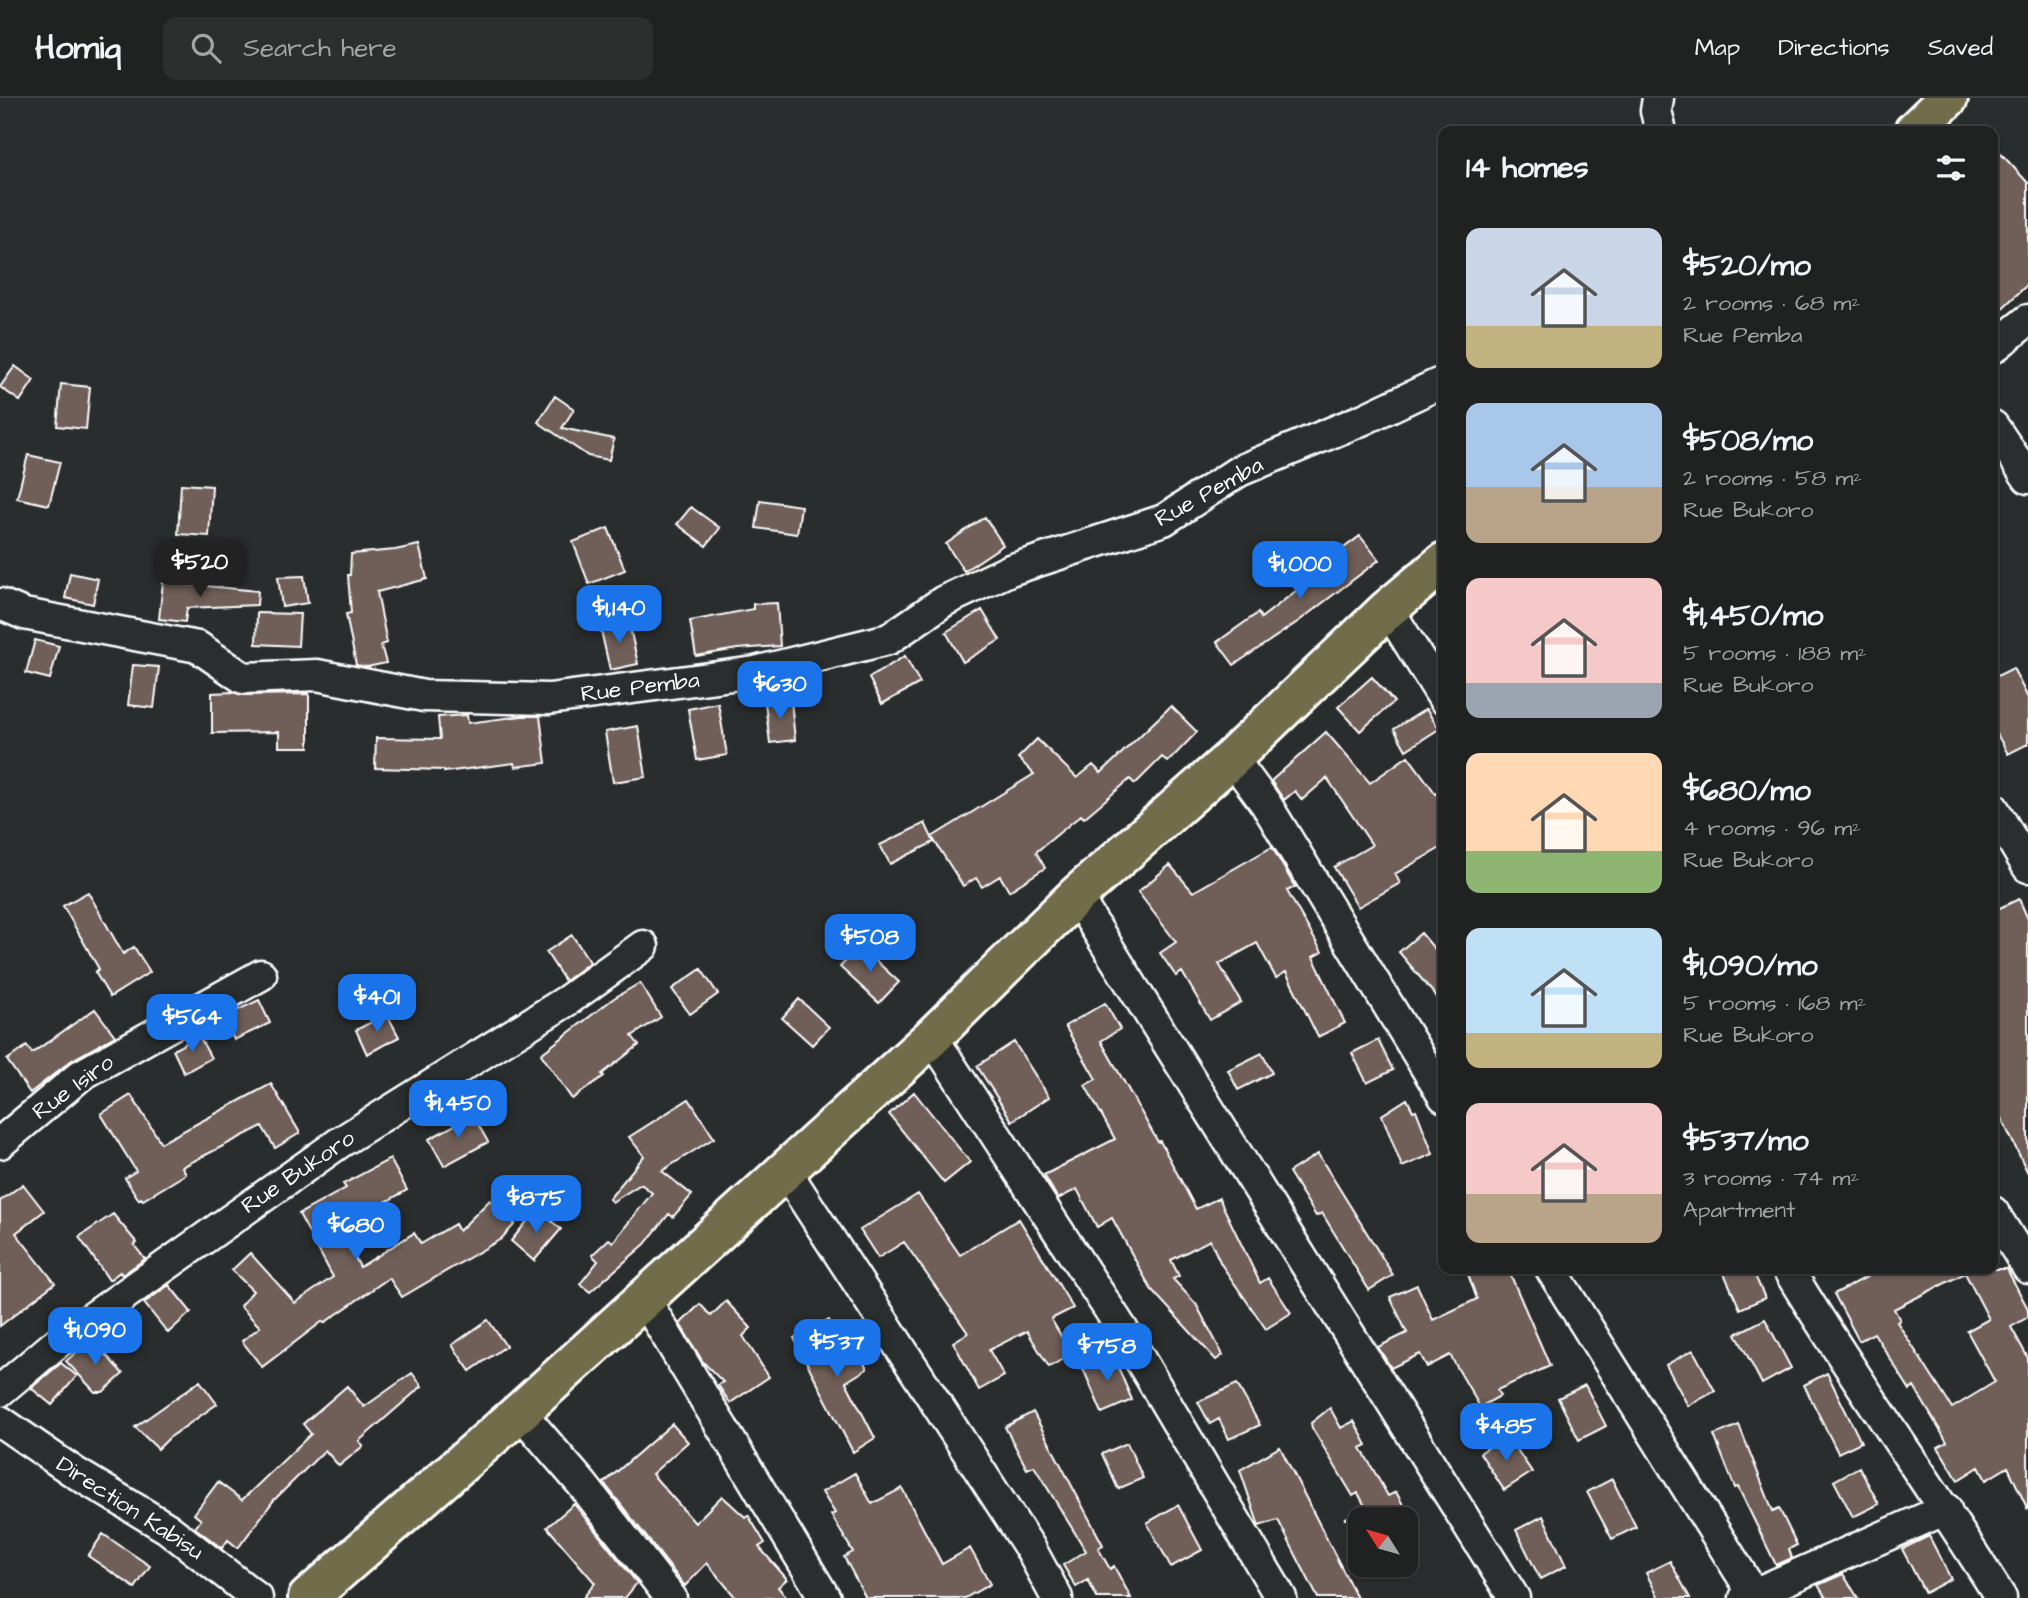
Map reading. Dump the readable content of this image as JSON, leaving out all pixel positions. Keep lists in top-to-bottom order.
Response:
{
  "streets": {
    "street": [
      "Rue Pemba",
      "Rue Isiro",
      "Rue Bukoro",
      "Direction Kabisu"
    ]
  },
  "north": "top left",
  "page": {
    "header": "Homiq",
    "search": "Search here",
    "nav": ["Map", "Directions", "Saved"],
    "heading": "14 homes",
    "list": [
      {
        "name": "$520/mo",
        "note": "2 rooms · 68 m² · Rue Pemba"
      },
      {
        "name": "$508/mo",
        "note": "2 rooms · 58 m² · Rue Bukoro"
      },
      {
        "name": "$1,450/mo",
        "note": "5 rooms · 188 m² · Rue Bukoro"
      },
      {
        "name": "$680/mo",
        "note": "4 rooms · 96 m² · Rue Bukoro"
      },
      {
        "name": "$1,090/mo",
        "note": "5 rooms · 168 m² · Rue Bukoro"
      },
      {
        "name": "$537/mo",
        "note": "3 rooms · 74 m² · Apartment"
      }
    ],
    "price": [
      "$520",
      "$1,000",
      "$1,140",
      "$630",
      "$508",
      "$401",
      "$564",
      "$1,450",
      "$875",
      "$680",
      "$1,090",
      "$537",
      "$758",
      "$485"
    ]
  }
}
